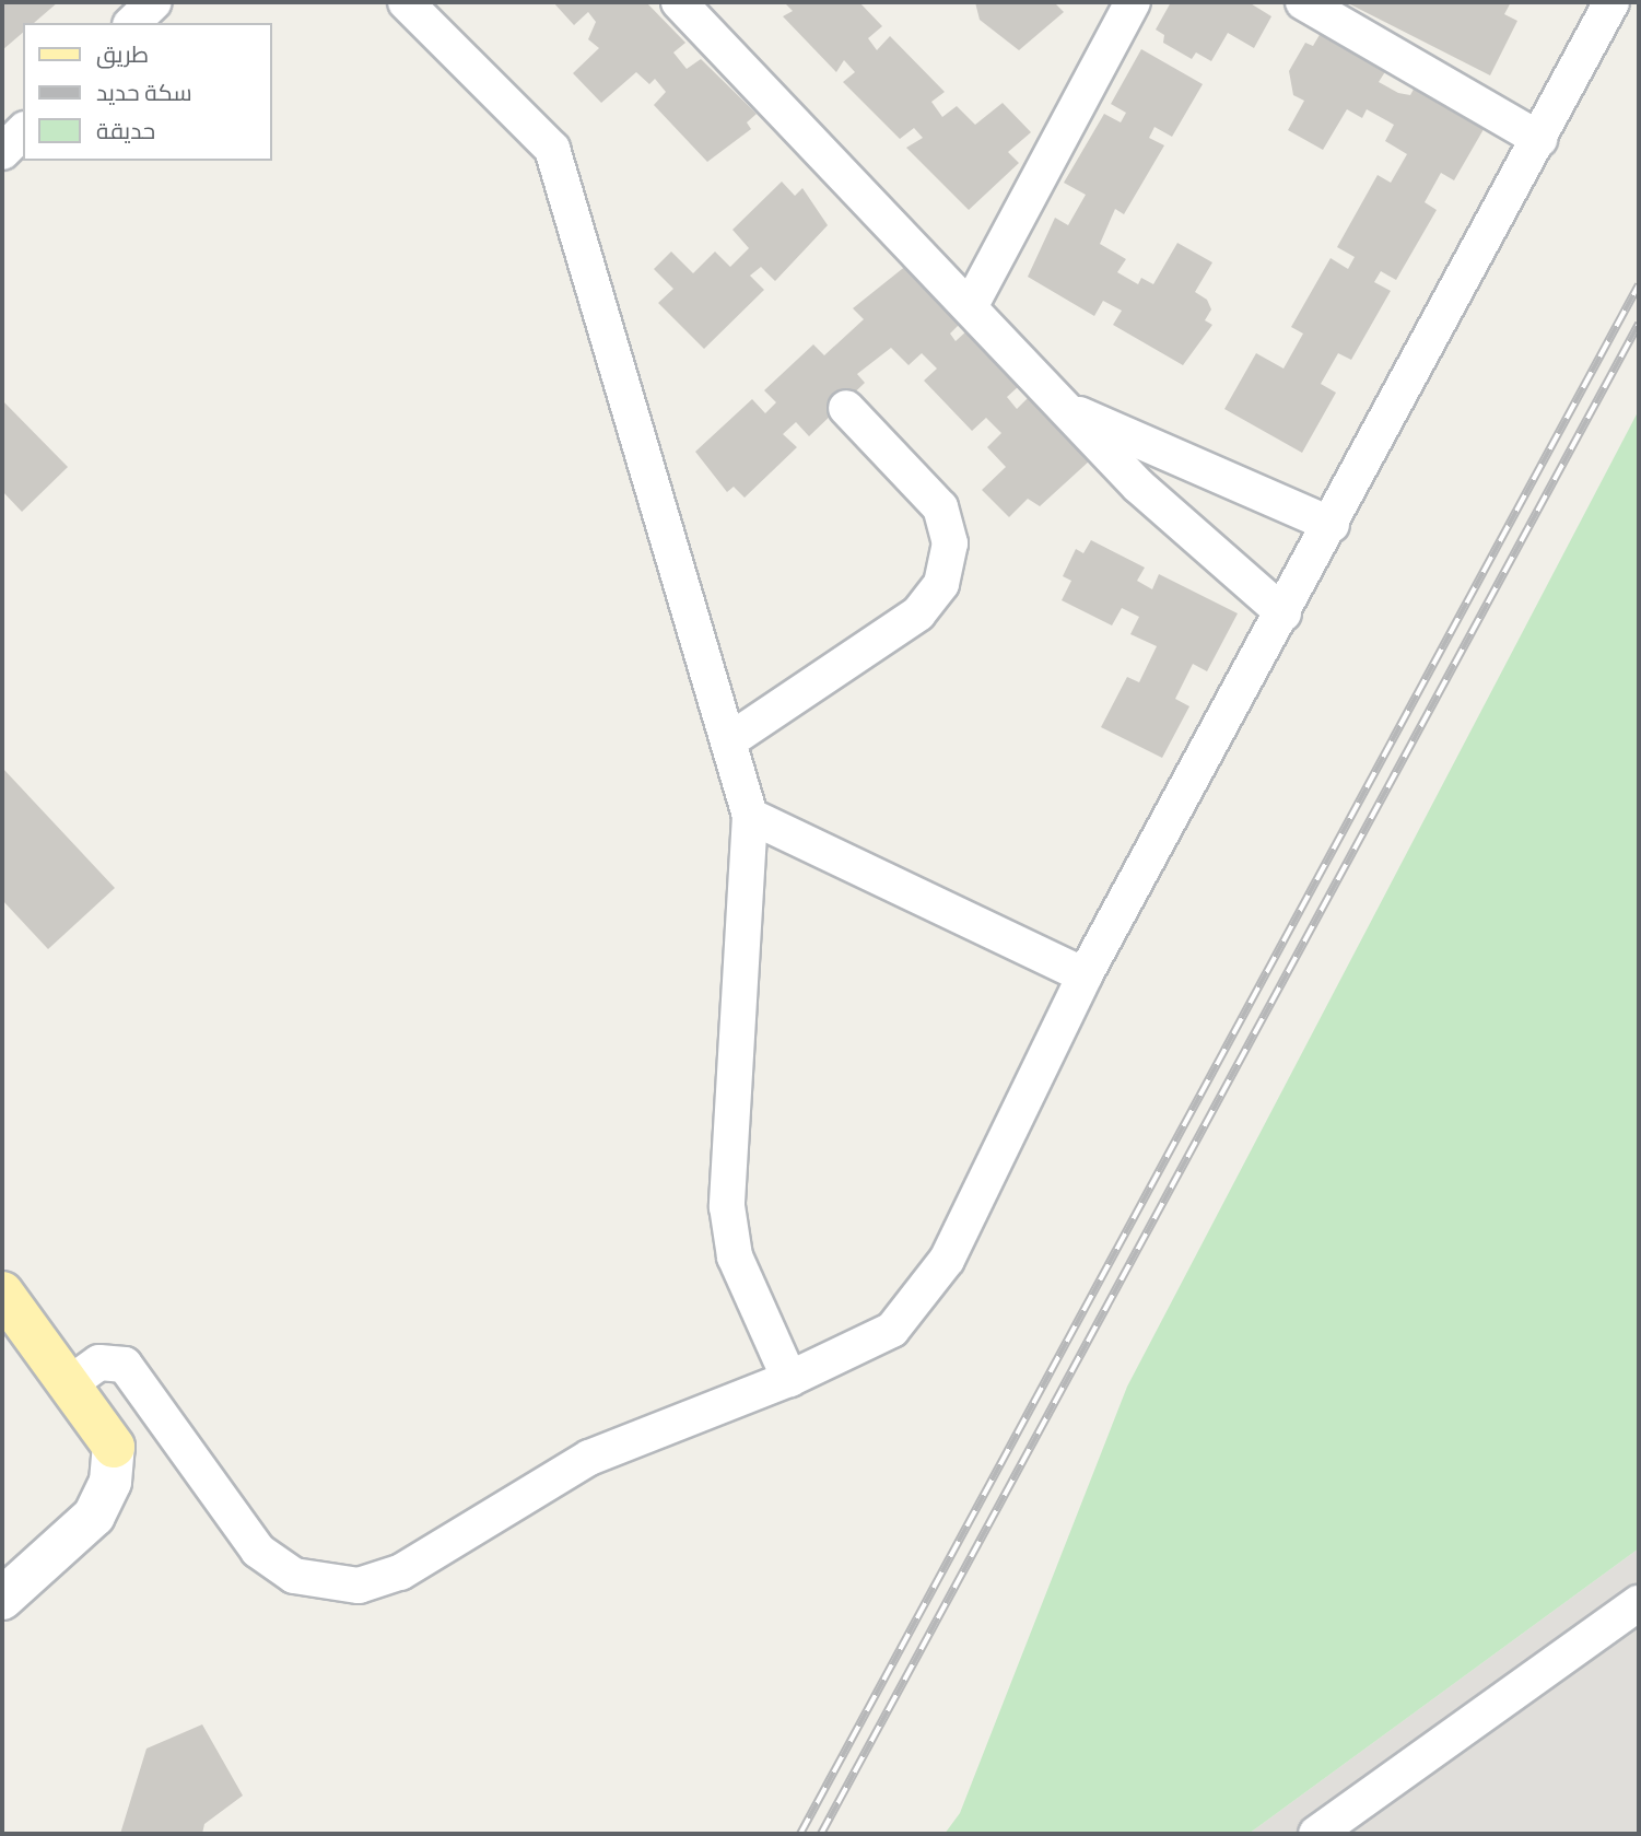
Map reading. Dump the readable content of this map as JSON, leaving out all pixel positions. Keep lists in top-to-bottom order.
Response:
{
  "legend": ["طريق", "سكة حديد", "حديقة"]
}
